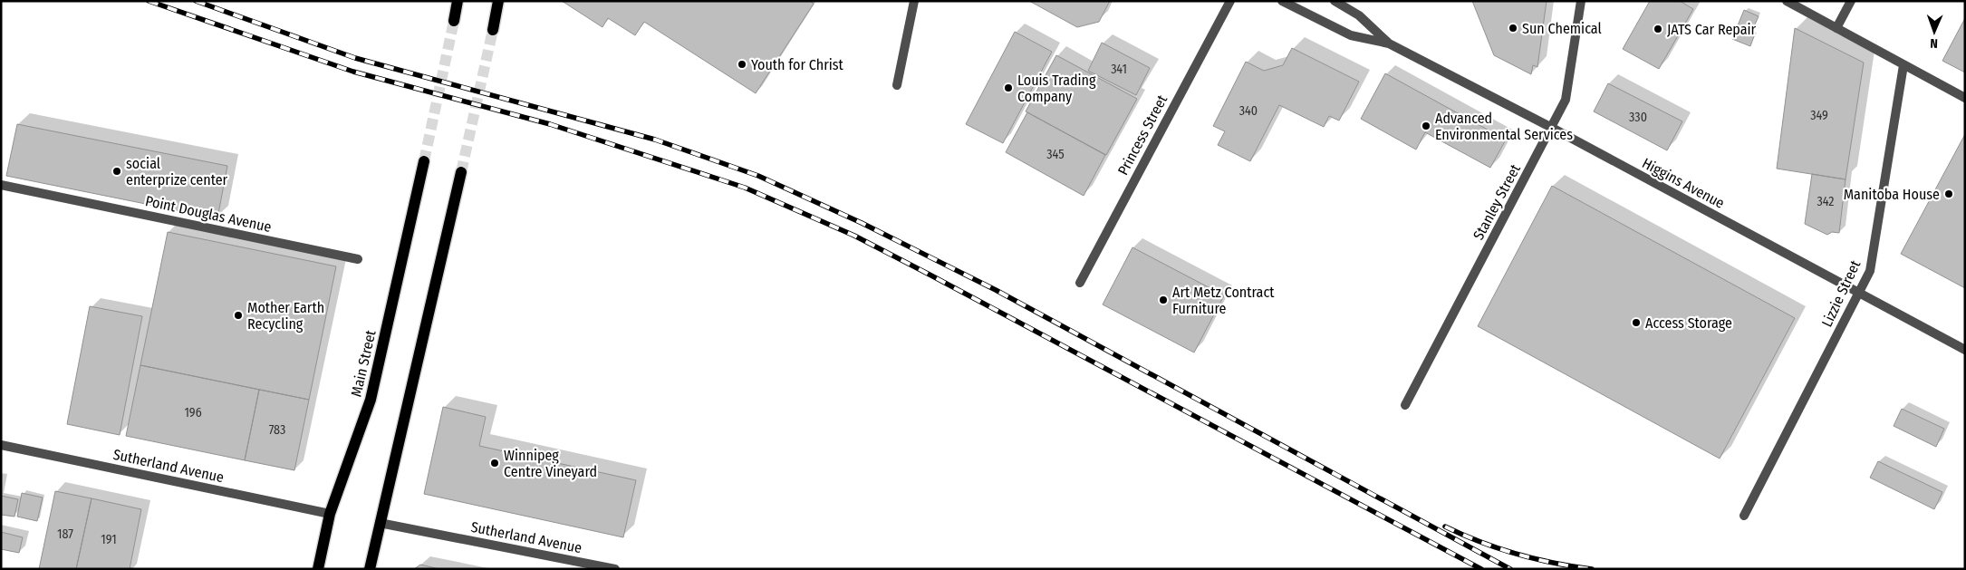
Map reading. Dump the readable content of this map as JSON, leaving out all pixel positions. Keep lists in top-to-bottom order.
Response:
{
  "streets": {
    "main road": ["Main Street"],
    "street": [
      "Princess Street",
      "Higgins Avenue",
      "Stanley Street",
      "Point Douglas Avenue",
      "Lizzie Street",
      "Sutherland Avenue"
    ]
  },
  "crossings": [
    ["Higgins Avenue", "Stanley Street"],
    ["Higgins Avenue", "Lizzie Street"],
    ["Main Street", "Sutherland Avenue"]
  ],
  "places": [
    "Sun Chemical",
    "JATS Car Repair",
    "Youth for Christ",
    "Louis Trading Company",
    "Advanced Environmental Services",
    "social enterprize center",
    "Manitoba House",
    "Art Metz Contract Furniture",
    "Mother Earth Recycling",
    "Access Storage",
    "Winnipeg Centre Vineyard"
  ],
  "house_numbers": [
    "341",
    "340",
    "349",
    "330",
    "345",
    "342",
    "196",
    "783",
    "187",
    "191"
  ],
  "north": "bottom"
}
